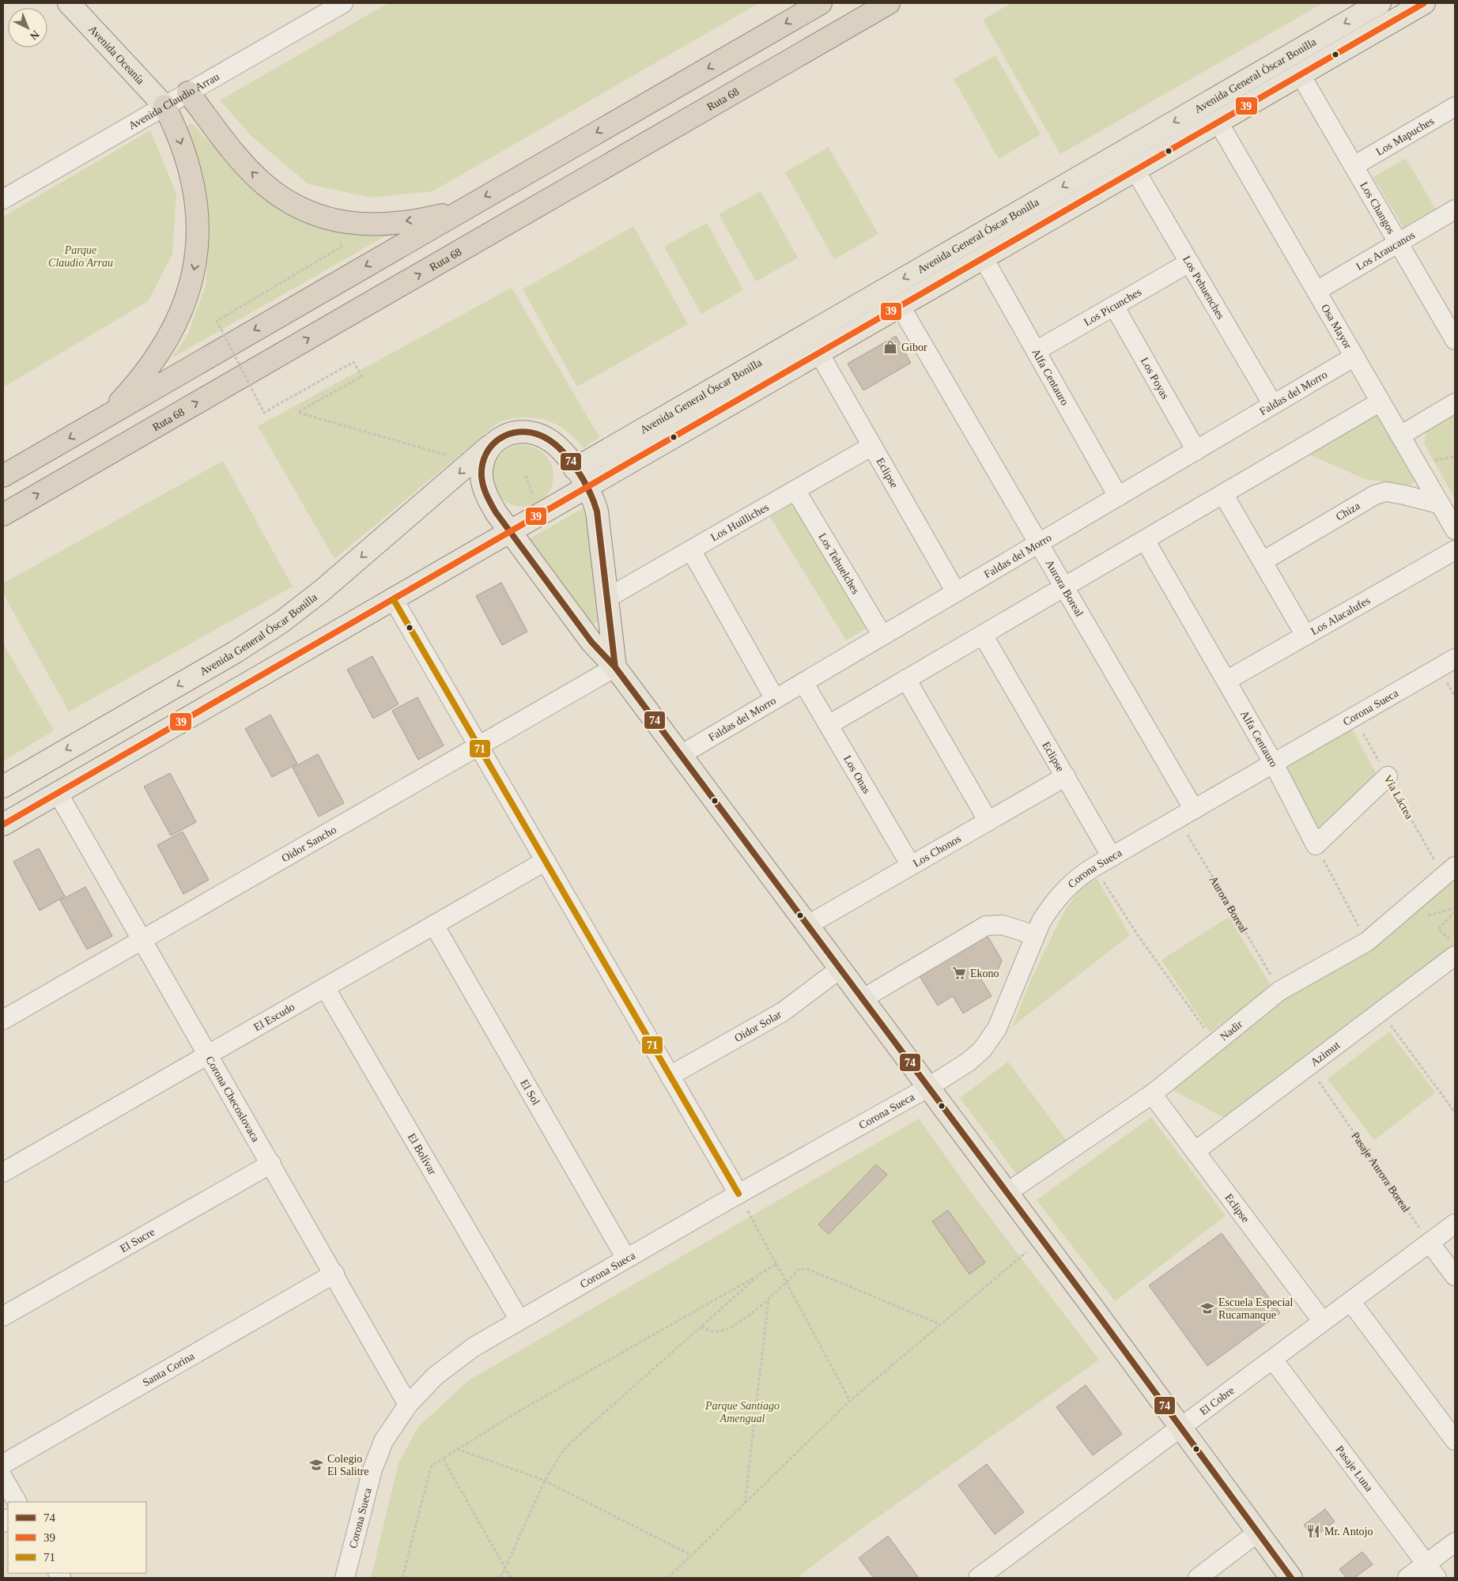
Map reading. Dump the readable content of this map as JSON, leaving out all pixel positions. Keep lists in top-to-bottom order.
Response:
{
  "streets": {
    "highway": ["Ruta 68"],
    "main road": ["Avenida Oceanía", "Avenida General Óscar Bonilla"],
    "street": [
      "Avenida Claudio Arrau",
      "Los Mapuches",
      "Los Changos",
      "Los Araucanos",
      "Los Pehuenches",
      "Los Picunches",
      "Osa Mayor",
      "Alfa Centauro",
      "Los Poyas",
      "Faldas del Morro",
      "Eclipse",
      "Chiza",
      "Los Huilliches",
      "Los Tehuelches",
      "Aurora Boreal",
      "Los Alacalufes",
      "Corona Sueca",
      "Los Onas",
      "Oidor Sancho",
      "Los Chonos",
      "El Escudo",
      "Oidor Solar",
      "Nadir",
      "Azimut",
      "El Sol",
      "Corona Checoslovaca",
      "El Bolívar",
      "El Sucre",
      "Santa Corina",
      "El Cobre",
      "Pasaje Luna"
    ],
    "path": ["Vía Láctea", "Pasaje Aurora Boreal"]
  },
  "crossings": [
    ["Avenida Oceanía", "Avenida Claudio Arrau"],
    ["Avenida General Óscar Bonilla", "Los Changos"],
    ["Avenida General Óscar Bonilla", "Los Pehuenches"],
    ["Avenida General Óscar Bonilla", "Osa Mayor"],
    ["Avenida General Óscar Bonilla", "Alfa Centauro"],
    ["Avenida General Óscar Bonilla", "Eclipse"],
    ["Avenida General Óscar Bonilla", "Aurora Boreal"],
    ["Avenida General Óscar Bonilla", "Corona Checoslovaca"],
    ["Los Mapuches", "Los Changos"],
    ["Los Changos", "Los Araucanos"],
    ["Los Araucanos", "Osa Mayor"],
    ["Los Pehuenches", "Los Picunches"],
    ["Los Pehuenches", "Faldas del Morro"],
    ["Los Picunches", "Alfa Centauro"],
    ["Los Picunches", "Los Poyas"],
    ["Osa Mayor", "Faldas del Morro"],
    ["Osa Mayor", "Chiza"],
    ["Alfa Centauro", "Faldas del Morro"],
    ["Alfa Centauro", "Los Alacalufes"],
    ["Alfa Centauro", "Corona Sueca"],
    ["Los Poyas", "Faldas del Morro"],
    ["Faldas del Morro", "Eclipse"],
    ["Faldas del Morro", "Los Tehuelches"],
    ["Faldas del Morro", "Aurora Boreal"],
    ["Faldas del Morro", "Los Onas"],
    ["Eclipse", "Los Huilliches"],
    ["Eclipse", "Corona Sueca"],
    ["Eclipse", "Los Chonos"],
    ["Eclipse", "Nadir"],
    ["Eclipse", "Azimut"],
    ["Eclipse", "El Cobre"],
    ["Los Huilliches", "Los Tehuelches"],
    ["Aurora Boreal", "Corona Sueca"],
    ["Aurora Boreal", "Nadir"],
    ["Corona Sueca", "Vía Láctea"],
    ["Corona Sueca", "El Sol"],
    ["Corona Sueca", "Corona Checoslovaca"],
    ["Corona Sueca", "El Bolívar"],
    ["Los Onas", "Los Chonos"],
    ["Vía Láctea", "Nadir"],
    ["Oidor Sancho", "Corona Checoslovaca"],
    ["El Escudo", "El Sol"],
    ["El Escudo", "Corona Checoslovaca"],
    ["El Escudo", "El Bolívar"],
    ["Azimut", "Pasaje Aurora Boreal"],
    ["Corona Checoslovaca", "El Sucre"],
    ["Corona Checoslovaca", "Santa Corina"],
    ["Pasaje Aurora Boreal", "El Cobre"],
    ["El Cobre", "Pasaje Luna"]
  ],
  "parks": ["Parque Claudio Arrau", "Parque Santiago Amengual"],
  "places": {
    "shop": ["Gibor"],
    "supermarket": ["Ekono"],
    "school or university": ["Escuela Especial Rucamanque", "Colegio El Salitre"],
    "restaurant": ["Mr. Antojo"]
  },
  "lines": ["transit line 39", "transit line 74", "transit line 71"],
  "legend": ["74", "39", "71"],
  "north": "bottom right"
}
